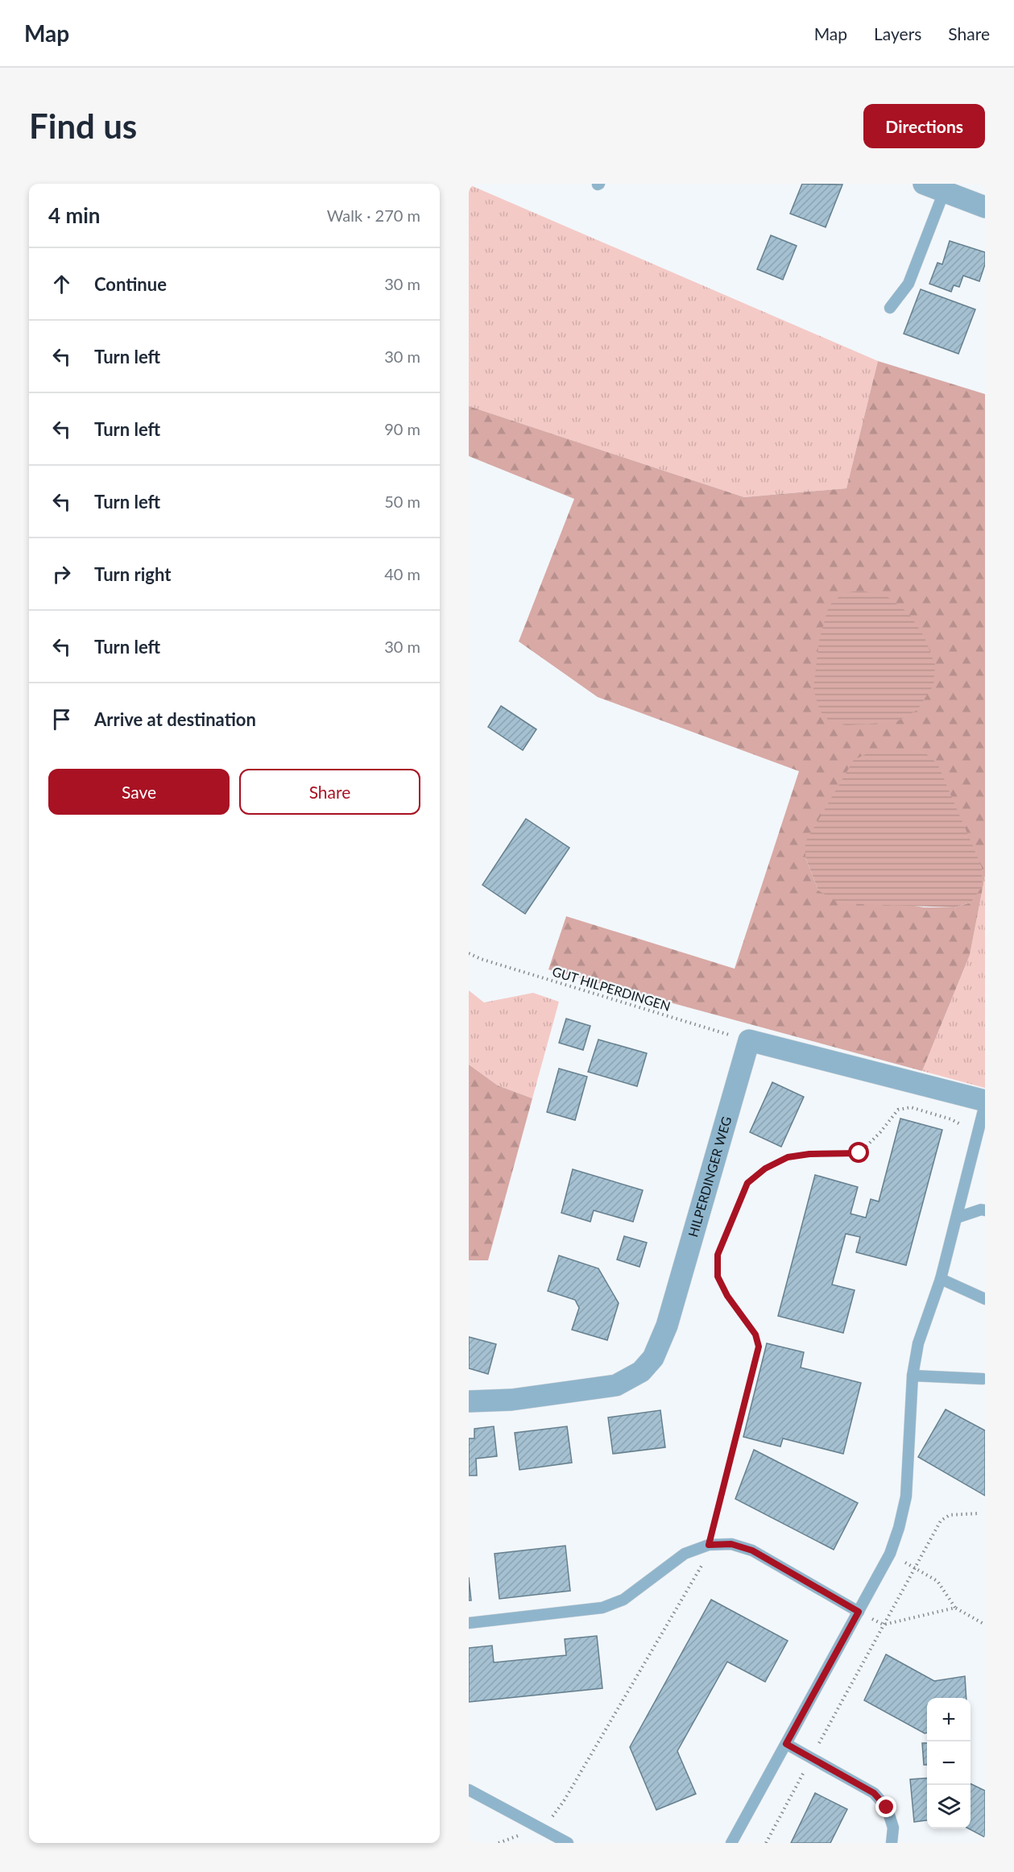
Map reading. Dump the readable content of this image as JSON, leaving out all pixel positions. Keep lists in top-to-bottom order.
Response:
{
  "streets": {
    "street": ["HILPERDINGER WEG"],
    "path": ["GUT HILPERDINGEN"]
  },
  "crossings": [
    ["GUT HILPERDINGEN", "HILPERDINGER WEG"]
  ],
  "page": {
    "header": "Map",
    "nav": ["Map", "Layers", "Share"],
    "buttons": [
      "Directions",
      ["Save", "Share"]
    ],
    "title": "Find us",
    "heading": ["4 min", "Walk · 270 m"],
    "list": [
      ["Continue", "30 m"],
      ["Turn left", "30 m"],
      ["Turn left", "90 m"],
      ["Turn left", "50 m"],
      ["Turn right", "40 m"],
      ["Turn left", "30 m"],
      "Arrive at destination"
    ],
    "map_buttons": ["+", "−"]
  }
}
